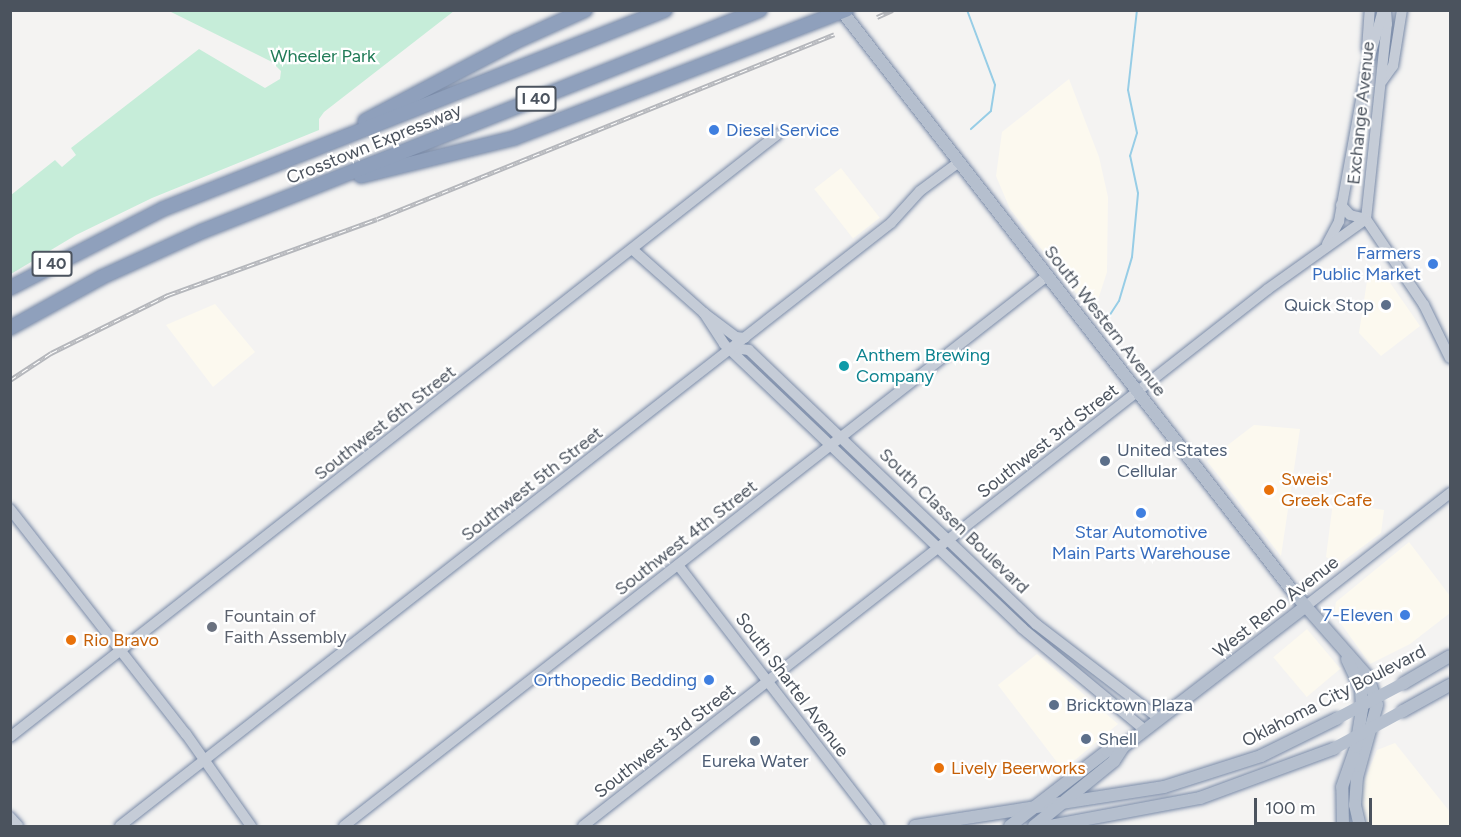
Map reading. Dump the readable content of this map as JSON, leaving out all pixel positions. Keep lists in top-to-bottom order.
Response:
{
  "streets": {
    "highway": ["I 40", "Crosstown Expressway"],
    "main road": ["South Western Avenue", "West Reno Avenue", "Oklahoma City Boulevard"],
    "street": [
      "Exchange Avenue",
      "Southwest 6th Street",
      "Southwest 3rd Street",
      "Southwest 5th Street",
      "South Classen Boulevard",
      "Southwest 4th Street",
      "South Shartel Avenue"
    ]
  },
  "crossings": [
    ["Exchange Avenue", "Southwest 3rd Street"],
    ["South Western Avenue", "Southwest 3rd Street"],
    ["South Western Avenue", "Southwest 5th Street"],
    ["South Western Avenue", "Southwest 4th Street"],
    ["South Western Avenue", "West Reno Avenue"],
    ["Southwest 6th Street", "South Classen Boulevard"],
    ["Southwest 3rd Street", "South Classen Boulevard"],
    ["Southwest 3rd Street", "South Shartel Avenue"],
    ["Southwest 5th Street", "South Classen Boulevard"],
    ["South Classen Boulevard", "Southwest 4th Street"],
    ["South Classen Boulevard", "West Reno Avenue"],
    ["Southwest 4th Street", "South Shartel Avenue"],
    ["West Reno Avenue", "Oklahoma City Boulevard"]
  ],
  "parks": ["Wheeler Park"],
  "places": [
    "Diesel Service",
    "Farmers Public Market",
    "Quick Stop",
    "Anthem Brewing Company",
    "United States Cellular",
    "Sweis' Greek Cafe",
    "Star Automotive Main Parts Warehouse",
    "7-Eleven",
    "Fountain of Faith Assembly",
    "Rio Bravo",
    "Orthopedic Bedding",
    "Bricktown Plaza",
    "Shell",
    "Eureka Water",
    "Lively Beerworks"
  ],
  "scale_bar": "100 m"
}
